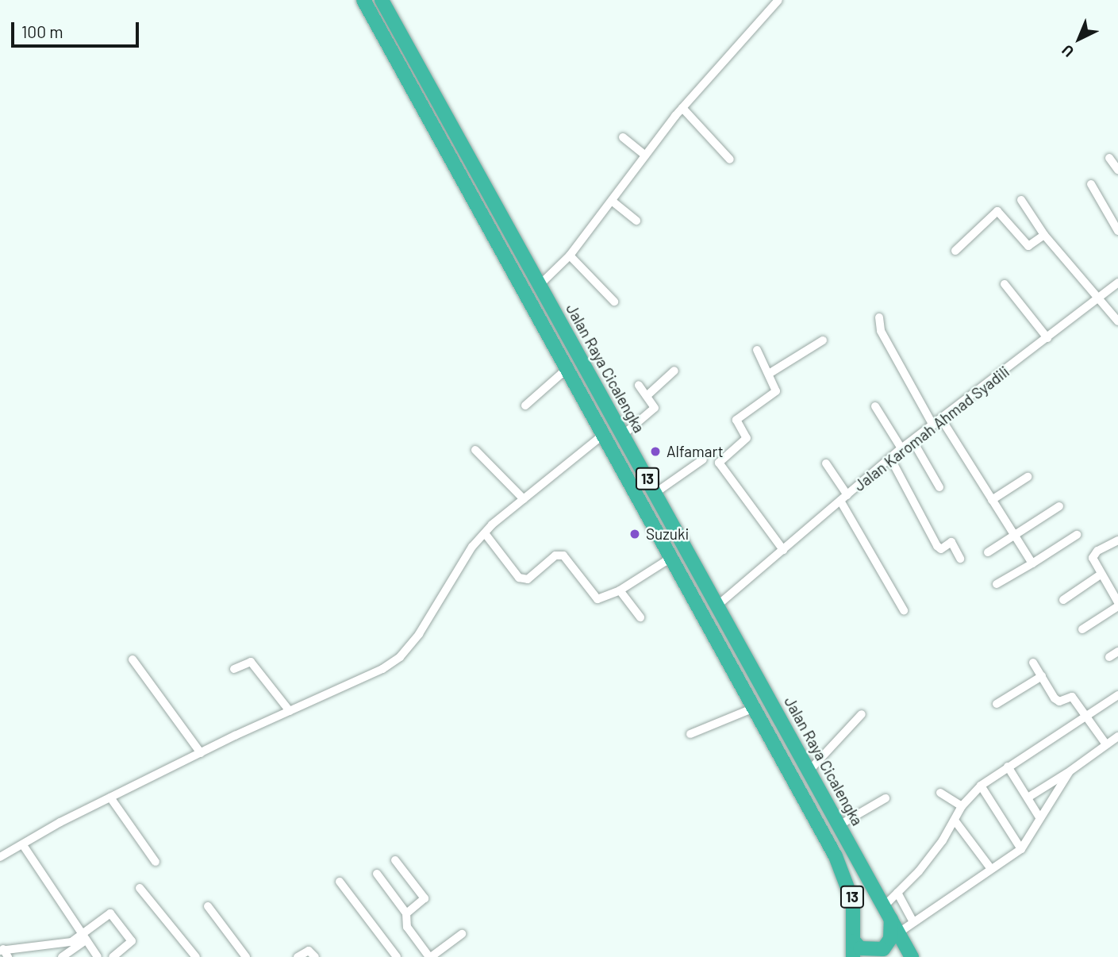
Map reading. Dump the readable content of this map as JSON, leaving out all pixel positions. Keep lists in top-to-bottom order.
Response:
{
  "streets": {
    "highway": ["Jalan Raya Cicalengka", "13"],
    "street": ["Jalan Karomah Ahmad Syadili"]
  },
  "crossings": [
    ["Jalan Raya Cicalengka", "Jalan Karomah Ahmad Syadili"]
  ],
  "places": ["Alfamart", "Suzuki"],
  "scale_bar": "100 m",
  "north": "bottom left"
}
